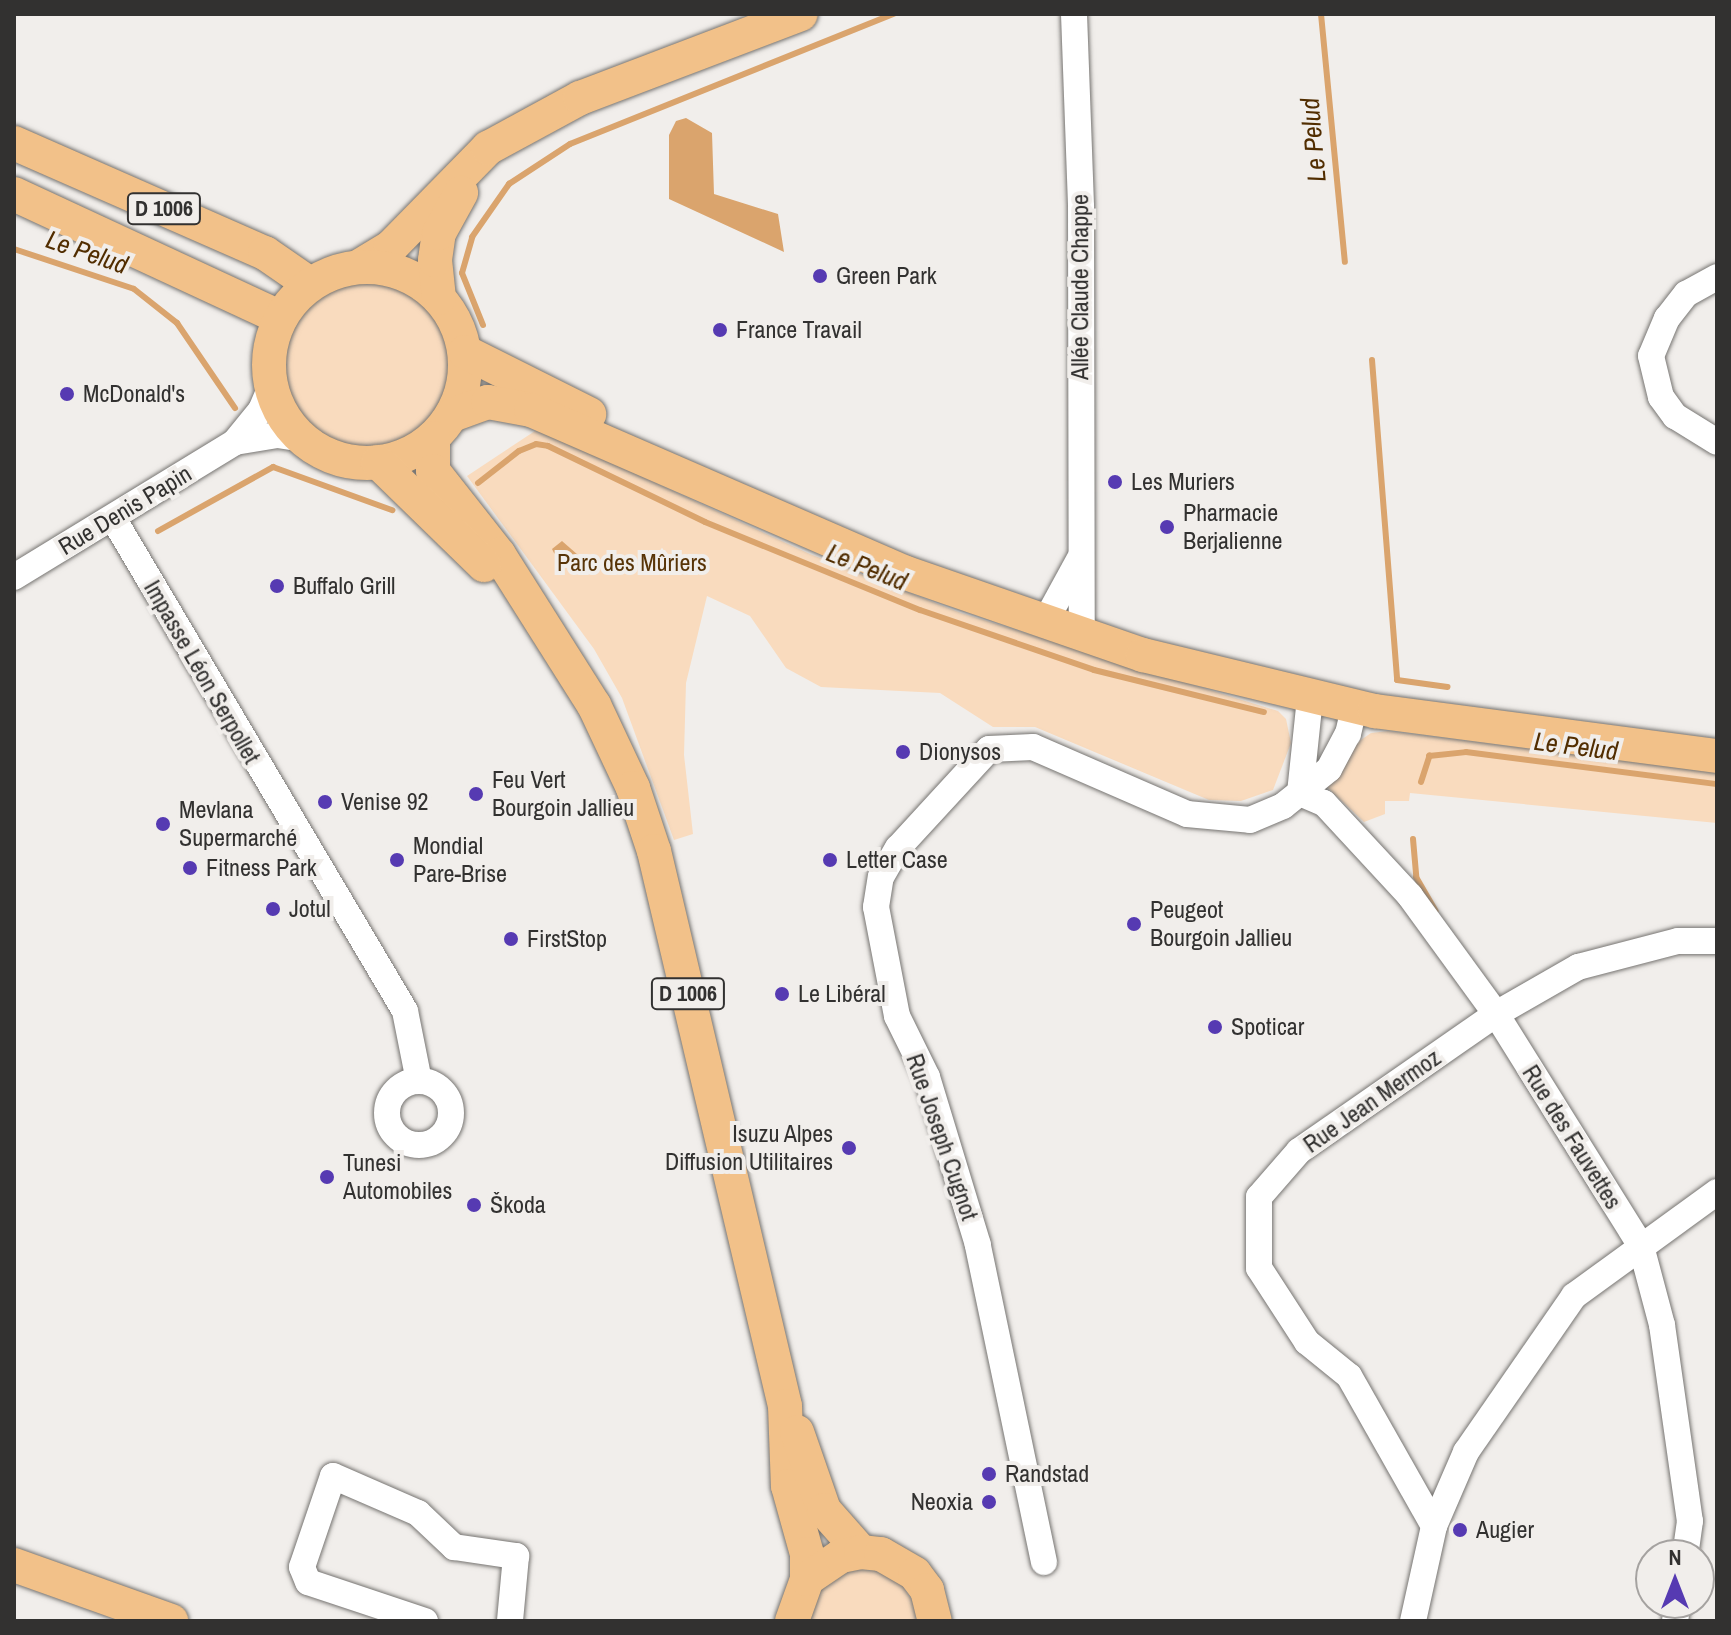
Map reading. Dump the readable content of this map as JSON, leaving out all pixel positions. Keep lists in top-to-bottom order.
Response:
{
  "streets": {
    "main road": ["D 1006"],
    "street": [
      "Allée Claude Chappe",
      "Rue Denis Papin",
      "Impasse Léon Serpollet",
      "Rue Jean Mermoz",
      "Rue Joseph Cugnot",
      "Rue des Fauvettes"
    ]
  },
  "crossings": [
    ["D 1006", "Rue Denis Papin"],
    ["Rue Denis Papin", "Impasse Léon Serpollet"],
    ["Rue Jean Mermoz", "Rue des Fauvettes"],
    ["Rue Joseph Cugnot", "Rue des Fauvettes"]
  ],
  "water": ["Le Pelud"],
  "parks": ["Parc des Mûriers"],
  "places": [
    "Green Park",
    "France Travail",
    "McDonald's",
    "Les Muriers",
    "Pharmacie Berjalienne",
    "Buffalo Grill",
    "Dionysos",
    "Feu Vert Bourgoin Jallieu",
    "Venise 92",
    "Mevlana Supermarché",
    "Mondial Pare-Brise",
    "Letter Case",
    "Fitness Park",
    "Jotul",
    "Peugeot Bourgoin Jallieu",
    "FirstStop",
    "Le Libéral",
    "Spoticar",
    "Isuzu Alpes Diffusion Utilitaires",
    "Tunesi Automobiles",
    "Škoda",
    "Randstad",
    "Neoxia",
    "Augier"
  ],
  "north": "top"
}
